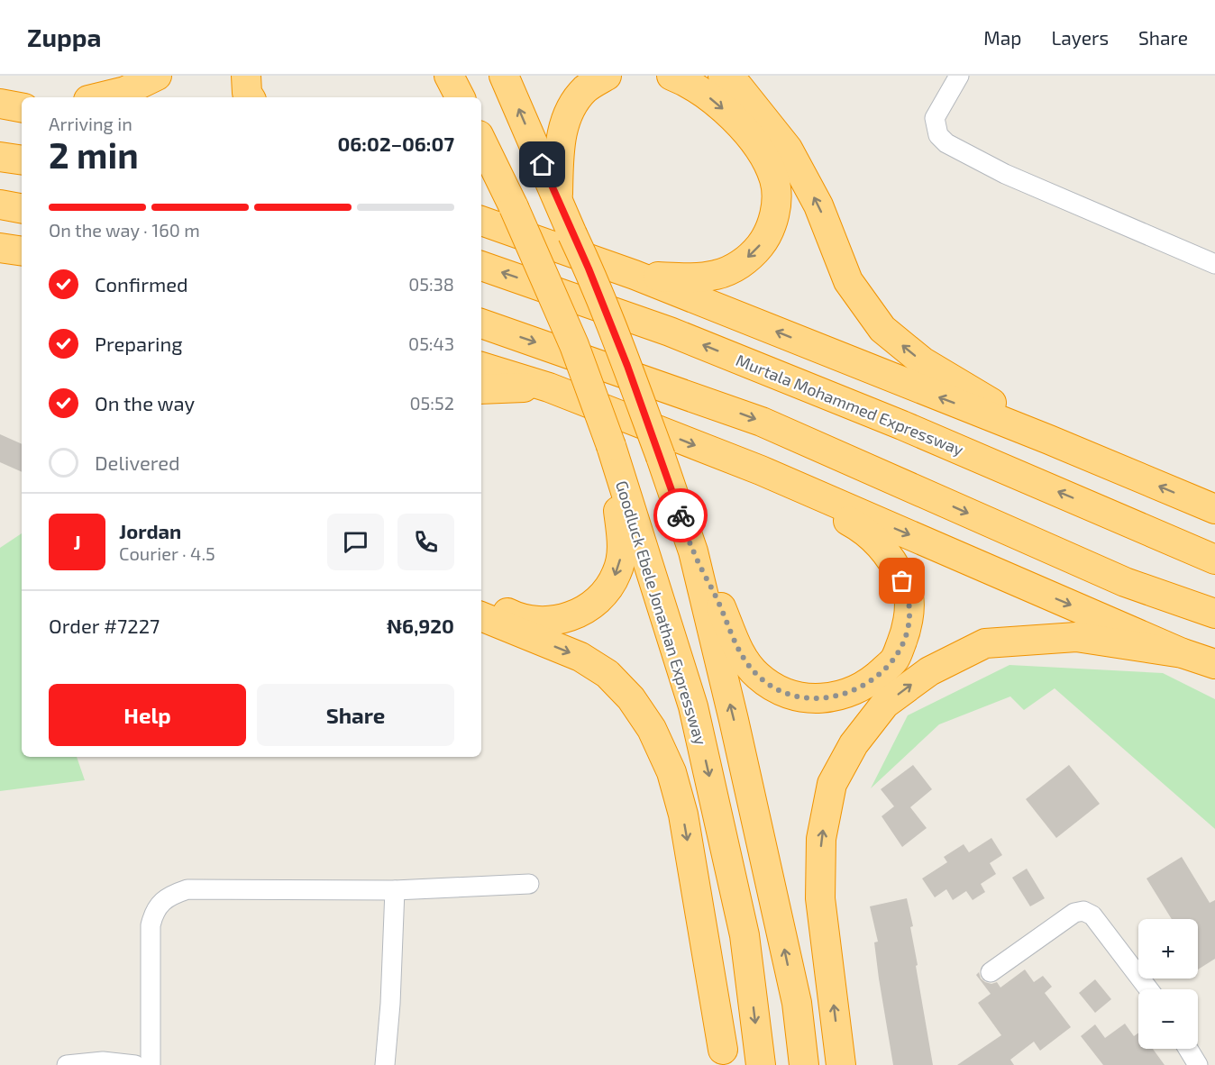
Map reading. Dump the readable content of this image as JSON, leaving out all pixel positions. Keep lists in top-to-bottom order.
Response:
{
  "streets": {
    "highway": ["Murtala Mohammed Expressway", "Goodluck Ebele Jonathan Expressway"]
  },
  "page": {
    "header": "Zuppa",
    "nav": ["Map", "Layers", "Share"],
    "heading": ["2 min", "Arriving in", "06:02–06:07"],
    "panel": [
      "Jordan",
      "Courier · 4.5",
      "Order #7227",
      "₦6,920"
    ],
    "bar": "On the way · 160 m",
    "list": [
      ["Confirmed", "05:38"],
      ["Preparing", "05:43"],
      ["On the way", "05:52"],
      "Delivered"
    ],
    "round": "J",
    "buttons": ["Help", "Share"],
    "map_buttons": ["+", "−"]
  }
}
